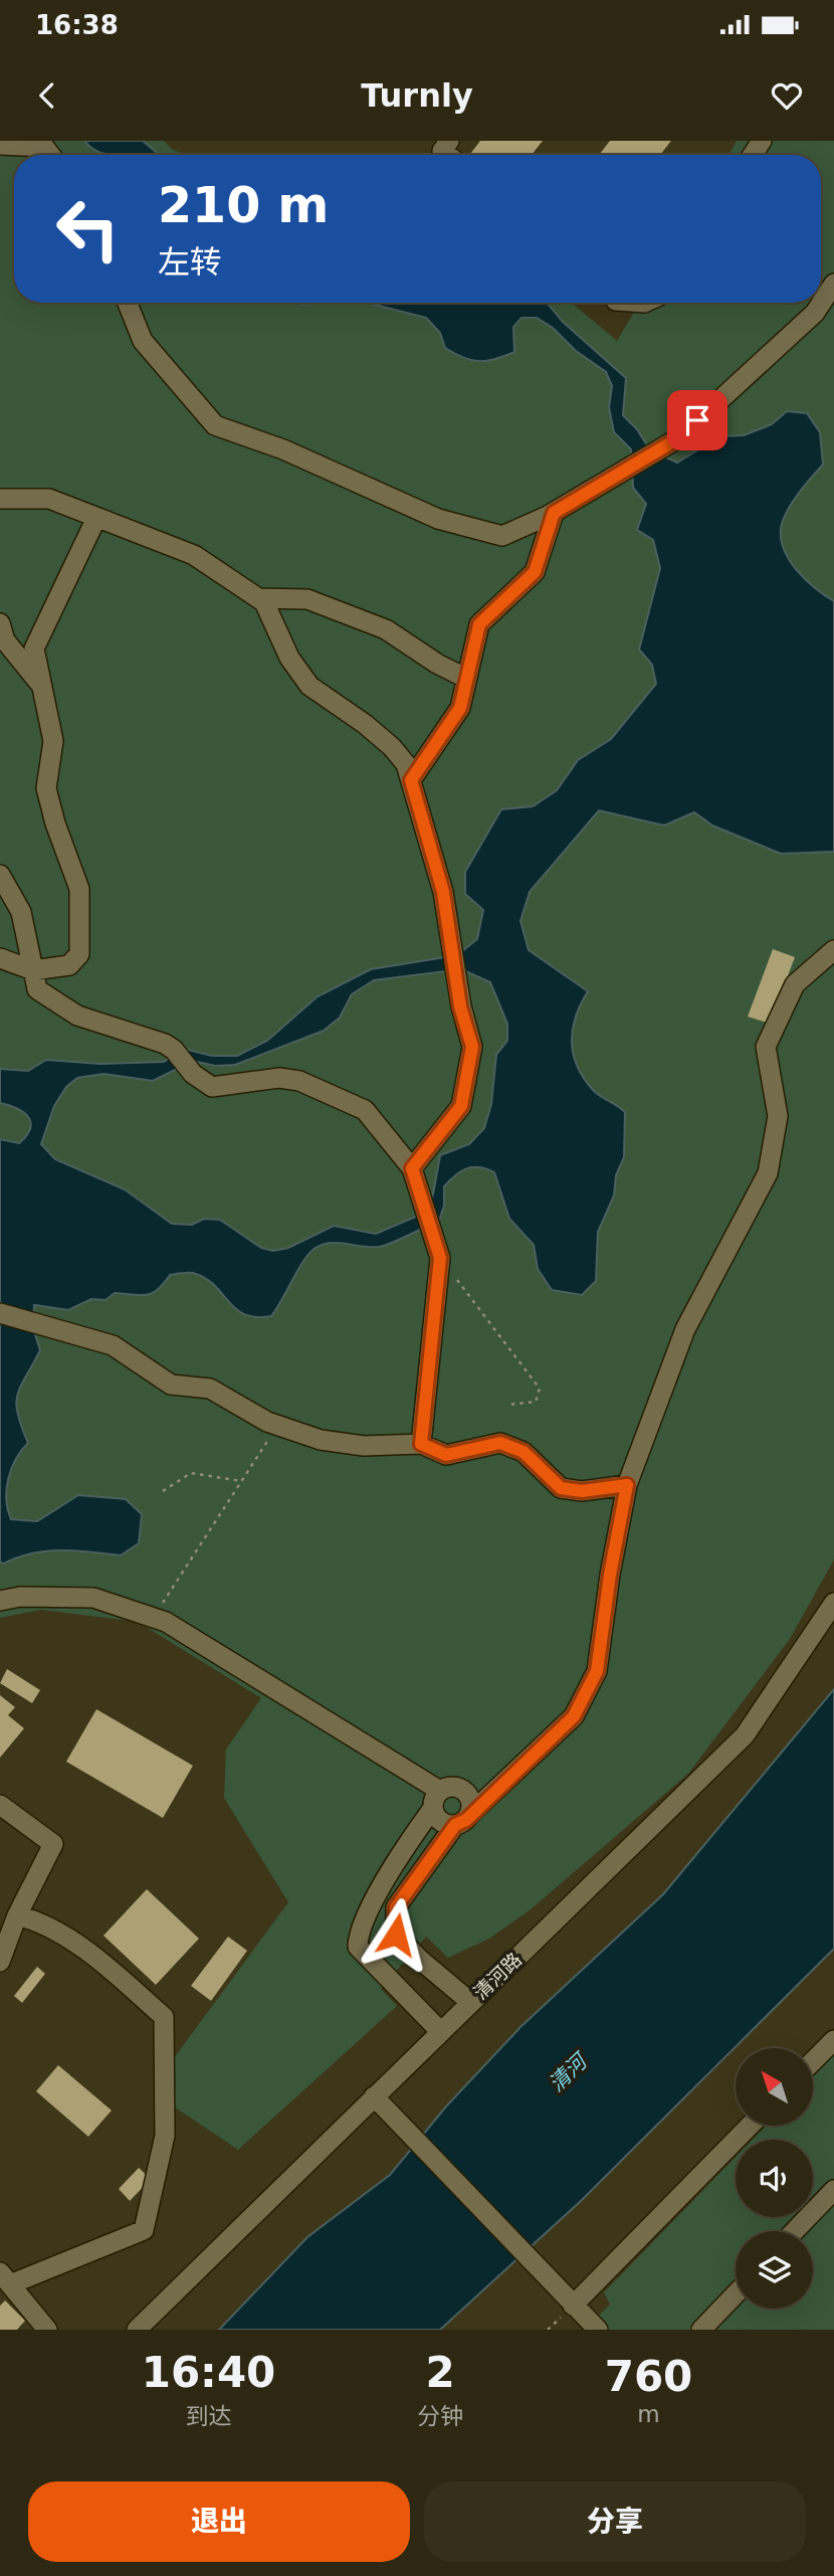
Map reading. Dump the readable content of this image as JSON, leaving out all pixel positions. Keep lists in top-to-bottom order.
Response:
{
  "streets": {
    "street": ["清河路"]
  },
  "water": ["清河"],
  "north": "top left",
  "page": {
    "status": "16:38",
    "header": "Turnly",
    "turn": ["210 m", "左转"],
    "eta": [
      "16:40",
      "到达",
      "2",
      "分钟",
      "760",
      "m"
    ],
    "buttons": ["退出", "分享"]
  }
}
